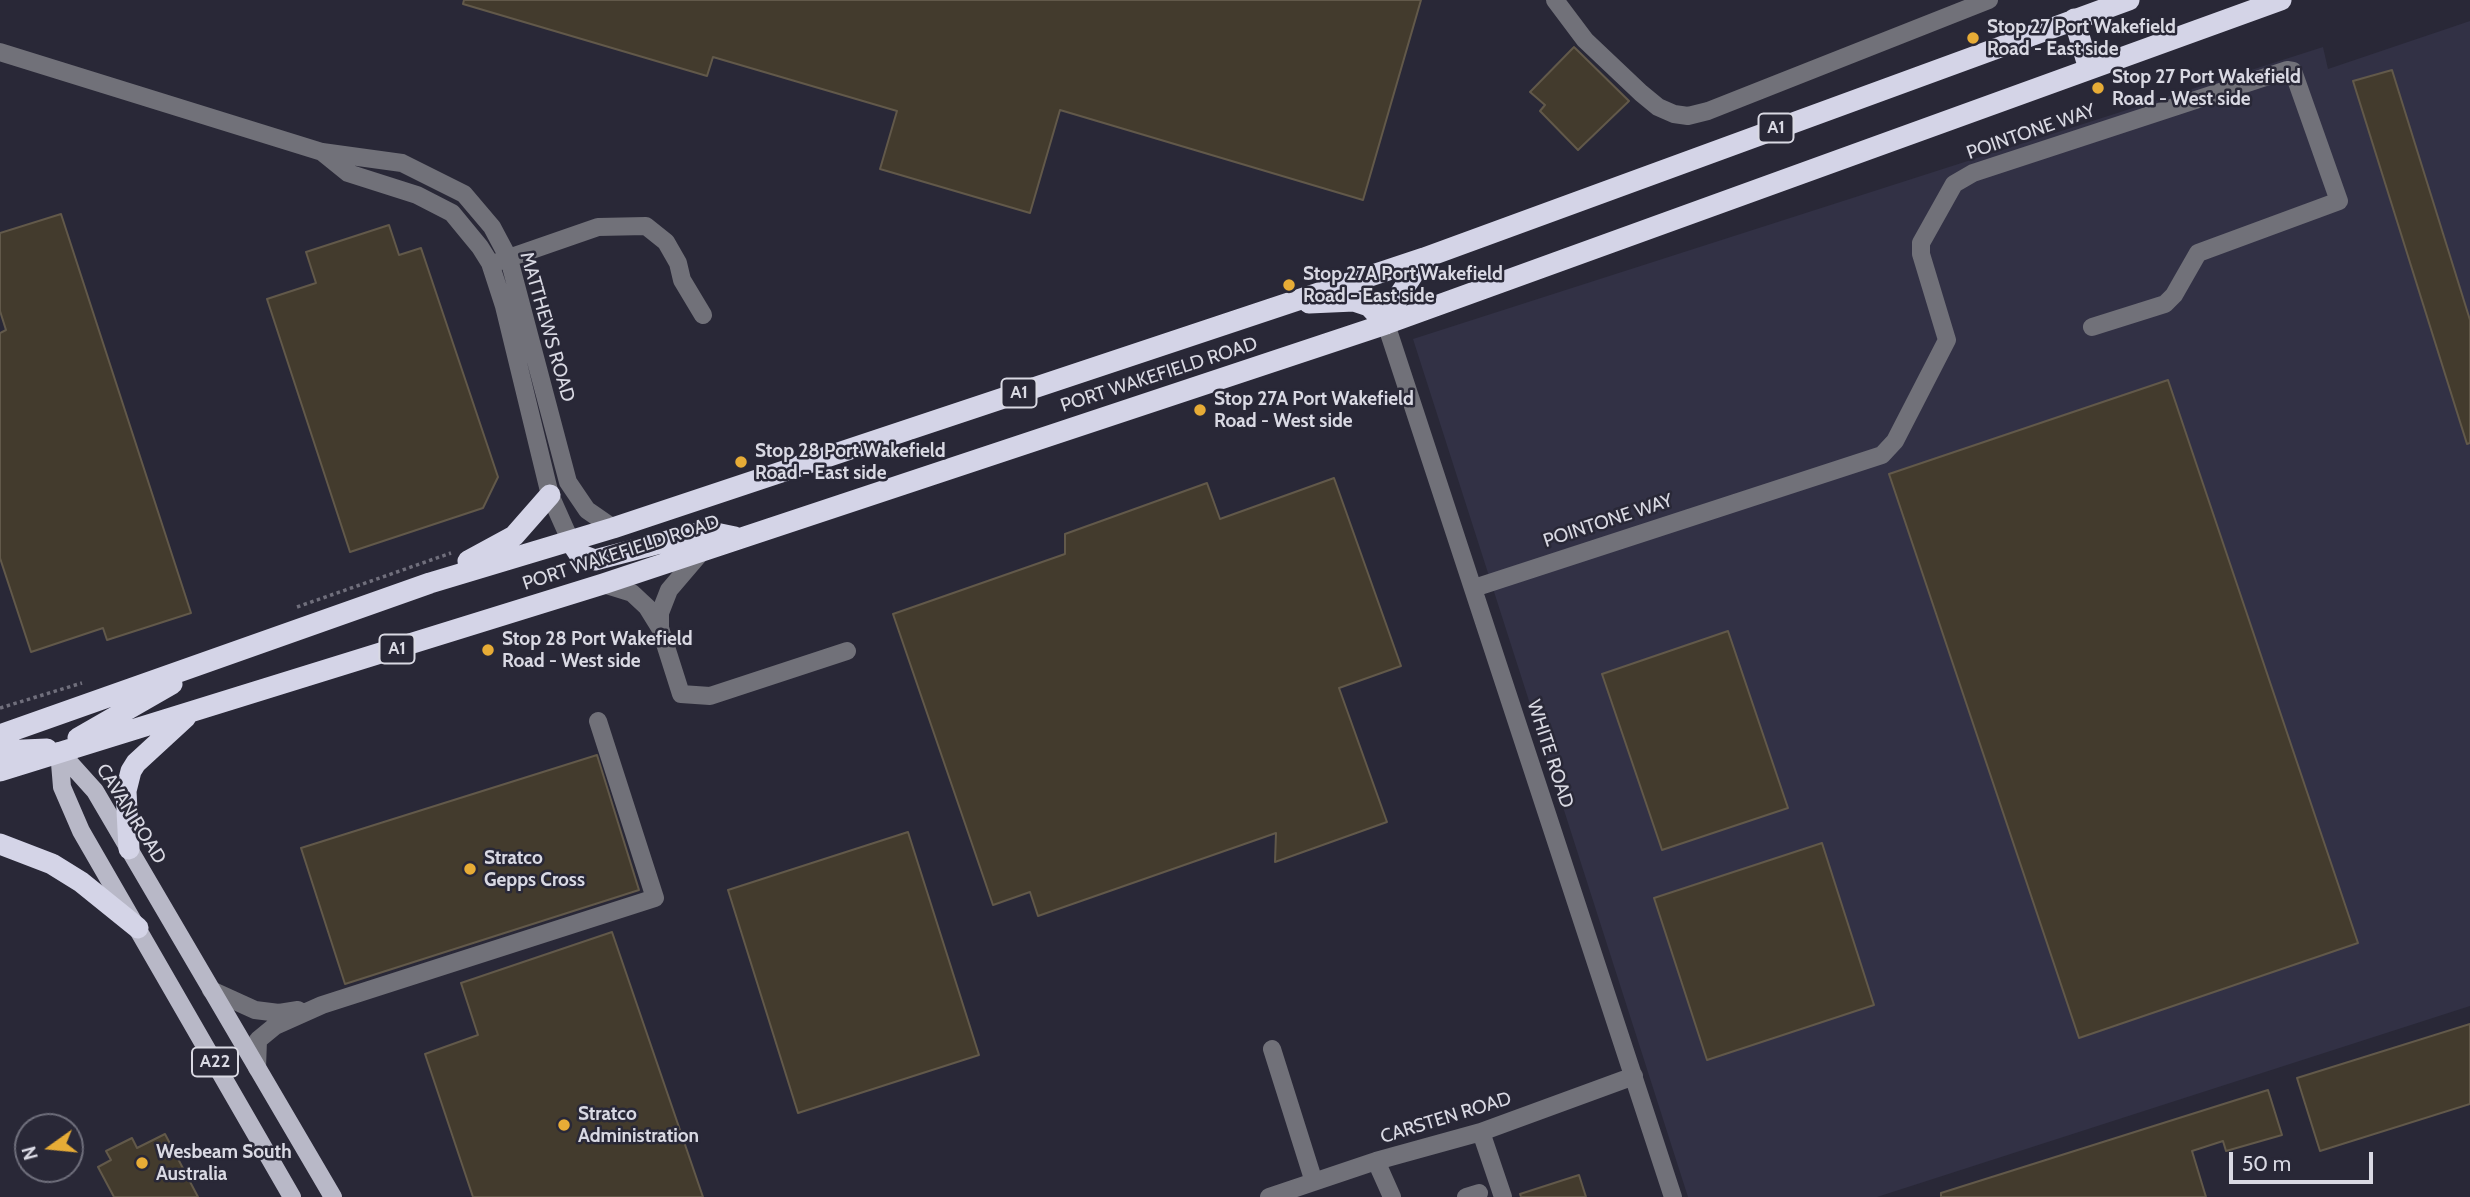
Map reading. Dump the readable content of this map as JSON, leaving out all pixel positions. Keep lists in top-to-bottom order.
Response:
{
  "streets": {
    "highway": ["A1", "PORT WAKEFIELD ROAD"],
    "main road": ["CAVAN ROAD", "A22"],
    "street": [
      "POINTONE WAY",
      "MATTHEWS ROAD",
      "WHITE ROAD",
      "CARSTEN ROAD"
    ]
  },
  "crossings": [
    ["POINTONE WAY", "WHITE ROAD"],
    ["MATTHEWS ROAD", "PORT WAKEFIELD ROAD"],
    ["PORT WAKEFIELD ROAD", "WHITE ROAD"],
    ["PORT WAKEFIELD ROAD", "CAVAN ROAD"],
    ["WHITE ROAD", "CARSTEN ROAD"]
  ],
  "places": [
    "Stop 27 Port Wakefield Road - East side",
    "Stop 27 Port Wakefield Road - West side",
    "Stop 27A Port Wakefield Road - East side",
    "Stop 27A Port Wakefield Road - West side",
    "Stop 28 Port Wakefield Road - East side",
    "Stop 28 Port Wakefield Road - West side",
    "Stratco Gepps Cross",
    "Stratco Administration",
    "Wesbeam South Australia"
  ],
  "scale_bar": "50 m",
  "north": "left"
}
